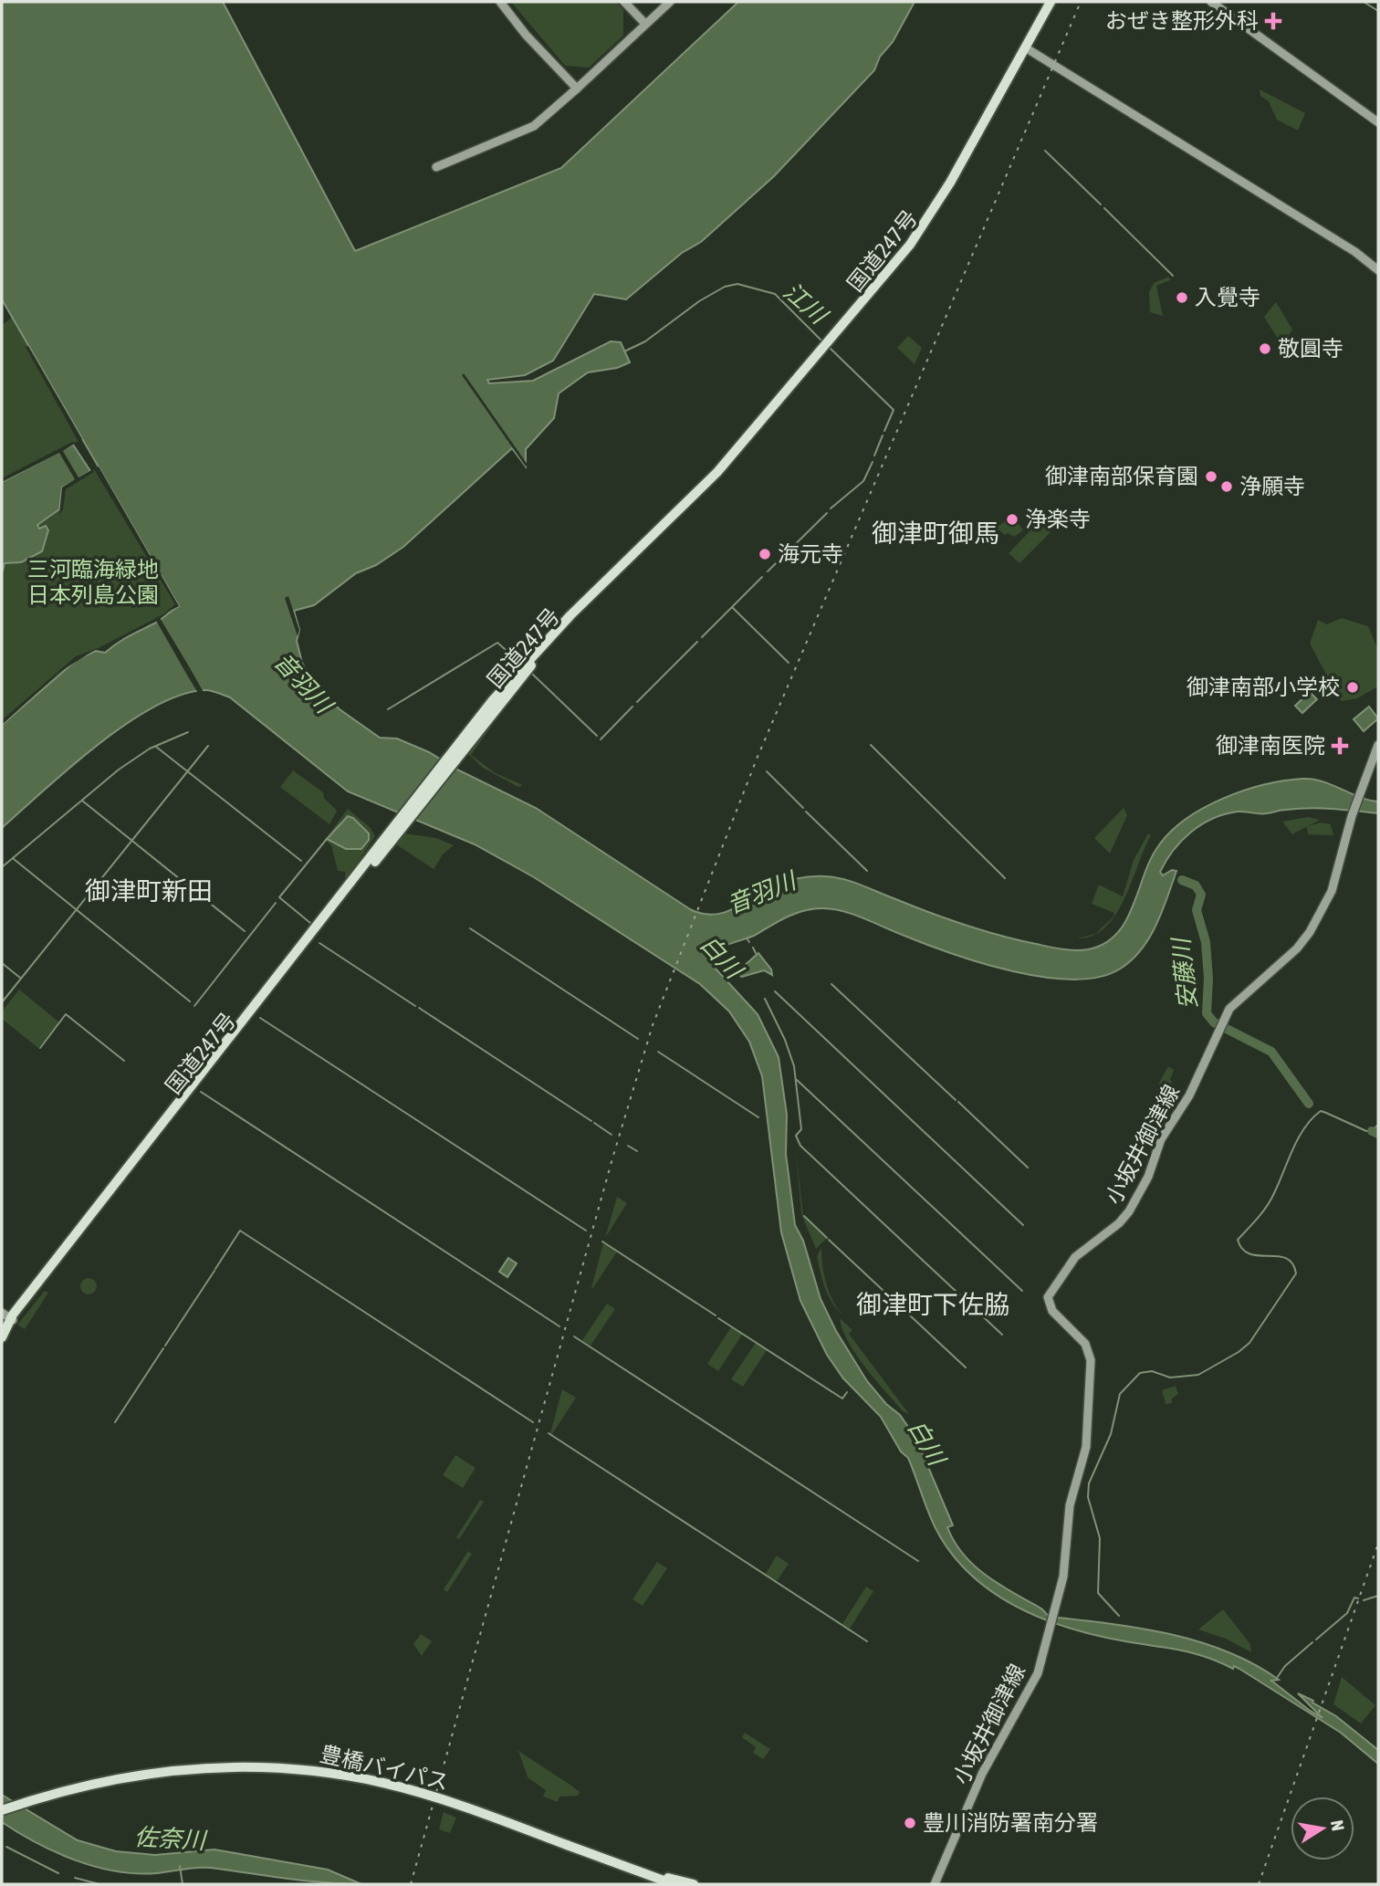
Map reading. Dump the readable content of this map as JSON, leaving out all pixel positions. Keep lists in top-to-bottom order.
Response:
{
  "streets": {
    "highway": ["国道247号", "豊橋バイパス"],
    "main road": ["小坂井御津線"]
  },
  "districts": ["御津町御馬", "御津町新田", "御津町下佐脇"],
  "water": [
    "江川",
    "音羽川",
    "白川",
    "安藤川",
    "佐奈川"
  ],
  "parks": ["三河臨海緑地 日本列島公園"],
  "places": {
    "health": ["おぜき整形外科", "御津南医院"],
    "other": [
      "入覺寺",
      "敬圓寺",
      "御津南部保育園",
      "浄願寺",
      "浄楽寺",
      "海元寺",
      "御津南部小学校",
      "豊川消防署南分署"
    ]
  },
  "north": "right"
}
